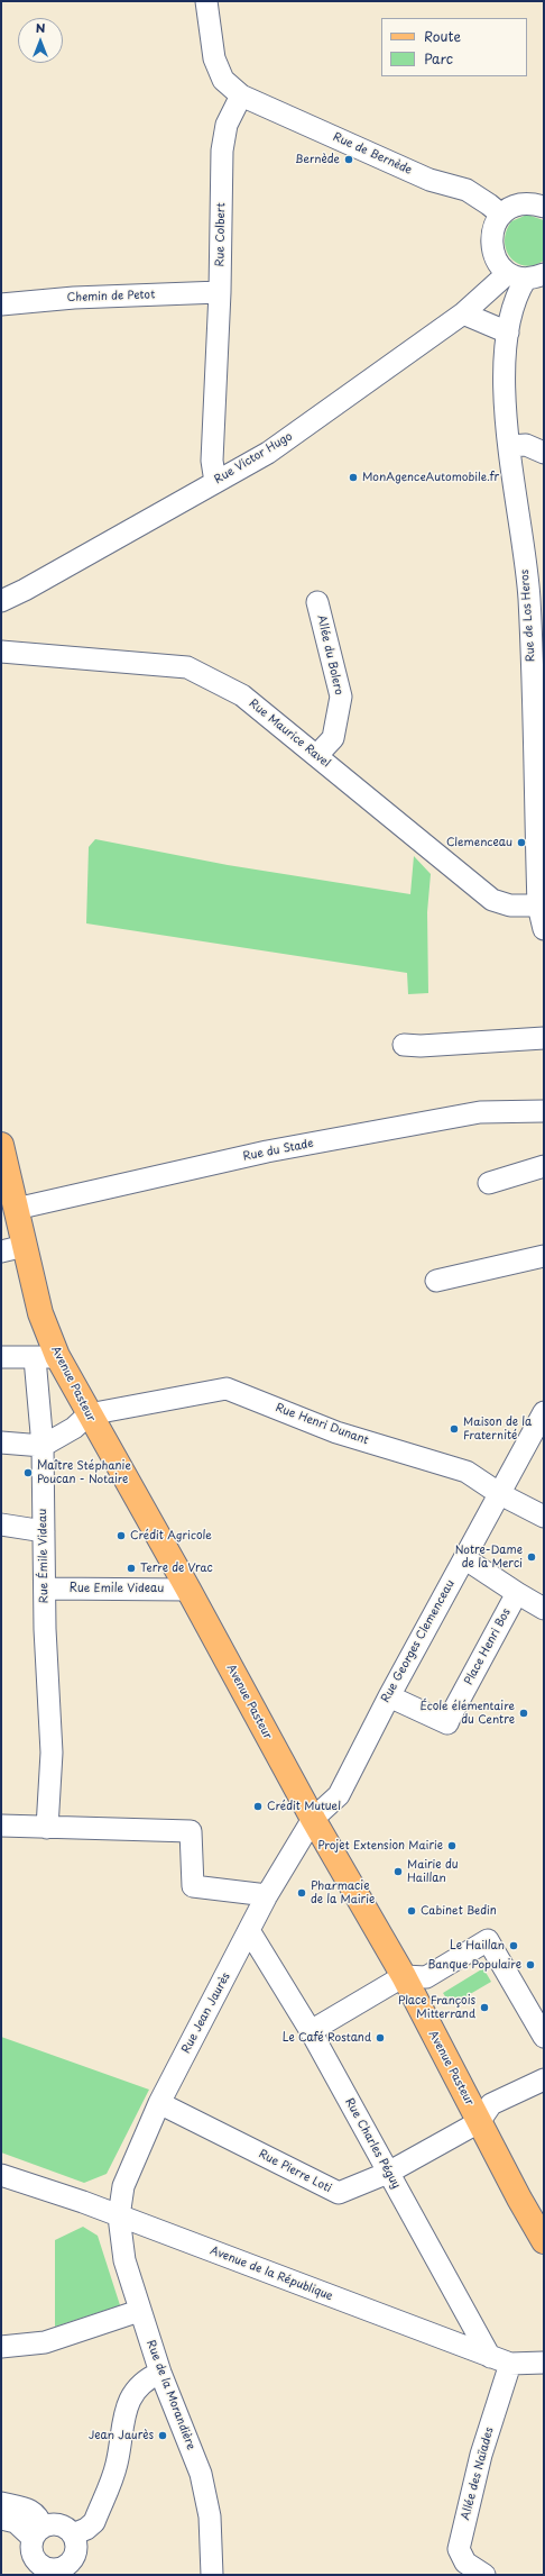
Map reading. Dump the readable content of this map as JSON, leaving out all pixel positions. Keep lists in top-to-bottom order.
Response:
{
  "streets": {
    "main road": ["Avenue Pasteur"],
    "street": [
      "Rue de Bernède",
      "Rue Colbert",
      "Chemin de Petot",
      "Rue Victor Hugo",
      "Rue de Los Heros",
      "Allée du Bolero",
      "Rue Maurice Ravel",
      "Rue du Stade",
      "Rue Henri Dunant",
      "Rue Émile Videau",
      "Rue Emile Videau",
      "Rue Georges Clemenceau",
      "Place Henri Bos",
      "Rue Jean Jaurès",
      "Rue Charles Péguy",
      "Rue Pierre Loti",
      "Avenue de la République",
      "Rue de la Morandière",
      "Allée des Naïades"
    ]
  },
  "crossings": [
    ["Rue de Bernède", "Rue Colbert"],
    ["Rue Colbert", "Chemin de Petot"],
    ["Rue Colbert", "Rue Victor Hugo"],
    ["Rue Victor Hugo", "Rue de Los Heros"],
    ["Rue de Los Heros", "Rue Maurice Ravel"],
    ["Allée du Bolero", "Rue Maurice Ravel"],
    ["Rue du Stade", "Avenue Pasteur"],
    ["Avenue Pasteur", "Rue Henri Dunant"],
    ["Avenue Pasteur", "Rue Émile Videau"],
    ["Avenue Pasteur", "Rue Emile Videau"],
    ["Avenue Pasteur", "Rue Georges Clemenceau"],
    ["Avenue Pasteur", "Rue Jean Jaurès"],
    ["Avenue Pasteur", "Rue Pierre Loti"],
    ["Rue Henri Dunant", "Rue Georges Clemenceau"],
    ["Rue Émile Videau", "Rue Emile Videau"],
    ["Rue Georges Clemenceau", "Place Henri Bos"],
    ["Rue Georges Clemenceau", "Rue Jean Jaurès"],
    ["Rue Jean Jaurès", "Rue Charles Péguy"],
    ["Rue Jean Jaurès", "Rue Pierre Loti"],
    ["Rue Jean Jaurès", "Avenue de la République"],
    ["Rue Jean Jaurès", "Rue de la Morandière"],
    ["Rue Charles Péguy", "Rue Pierre Loti"],
    ["Rue Charles Péguy", "Avenue de la République"],
    ["Avenue de la République", "Rue de la Morandière"],
    ["Avenue de la République", "Allée des Naïades"]
  ],
  "places": [
    "Bernède",
    "MonAgenceAutomobile.fr",
    "Clemenceau",
    "Maison de la Fraternité",
    "Maître Stéphanie Poucan - Notaire",
    "Crédit Agricole",
    "Notre-Dame de la Merci",
    "Terre de Vrac",
    "École élémentaire du Centre",
    "Crédit Mutuel",
    "Projet Extension Mairie",
    "Mairie du Haillan",
    "Pharmacie de la Mairie",
    "Cabinet Bedin",
    "Le Haillan",
    "Banque Populaire",
    "Place François Mitterrand",
    "Le Café Rostand",
    "Jean Jaurès"
  ],
  "legend": ["Route", "Parc"],
  "north": "top"
}
